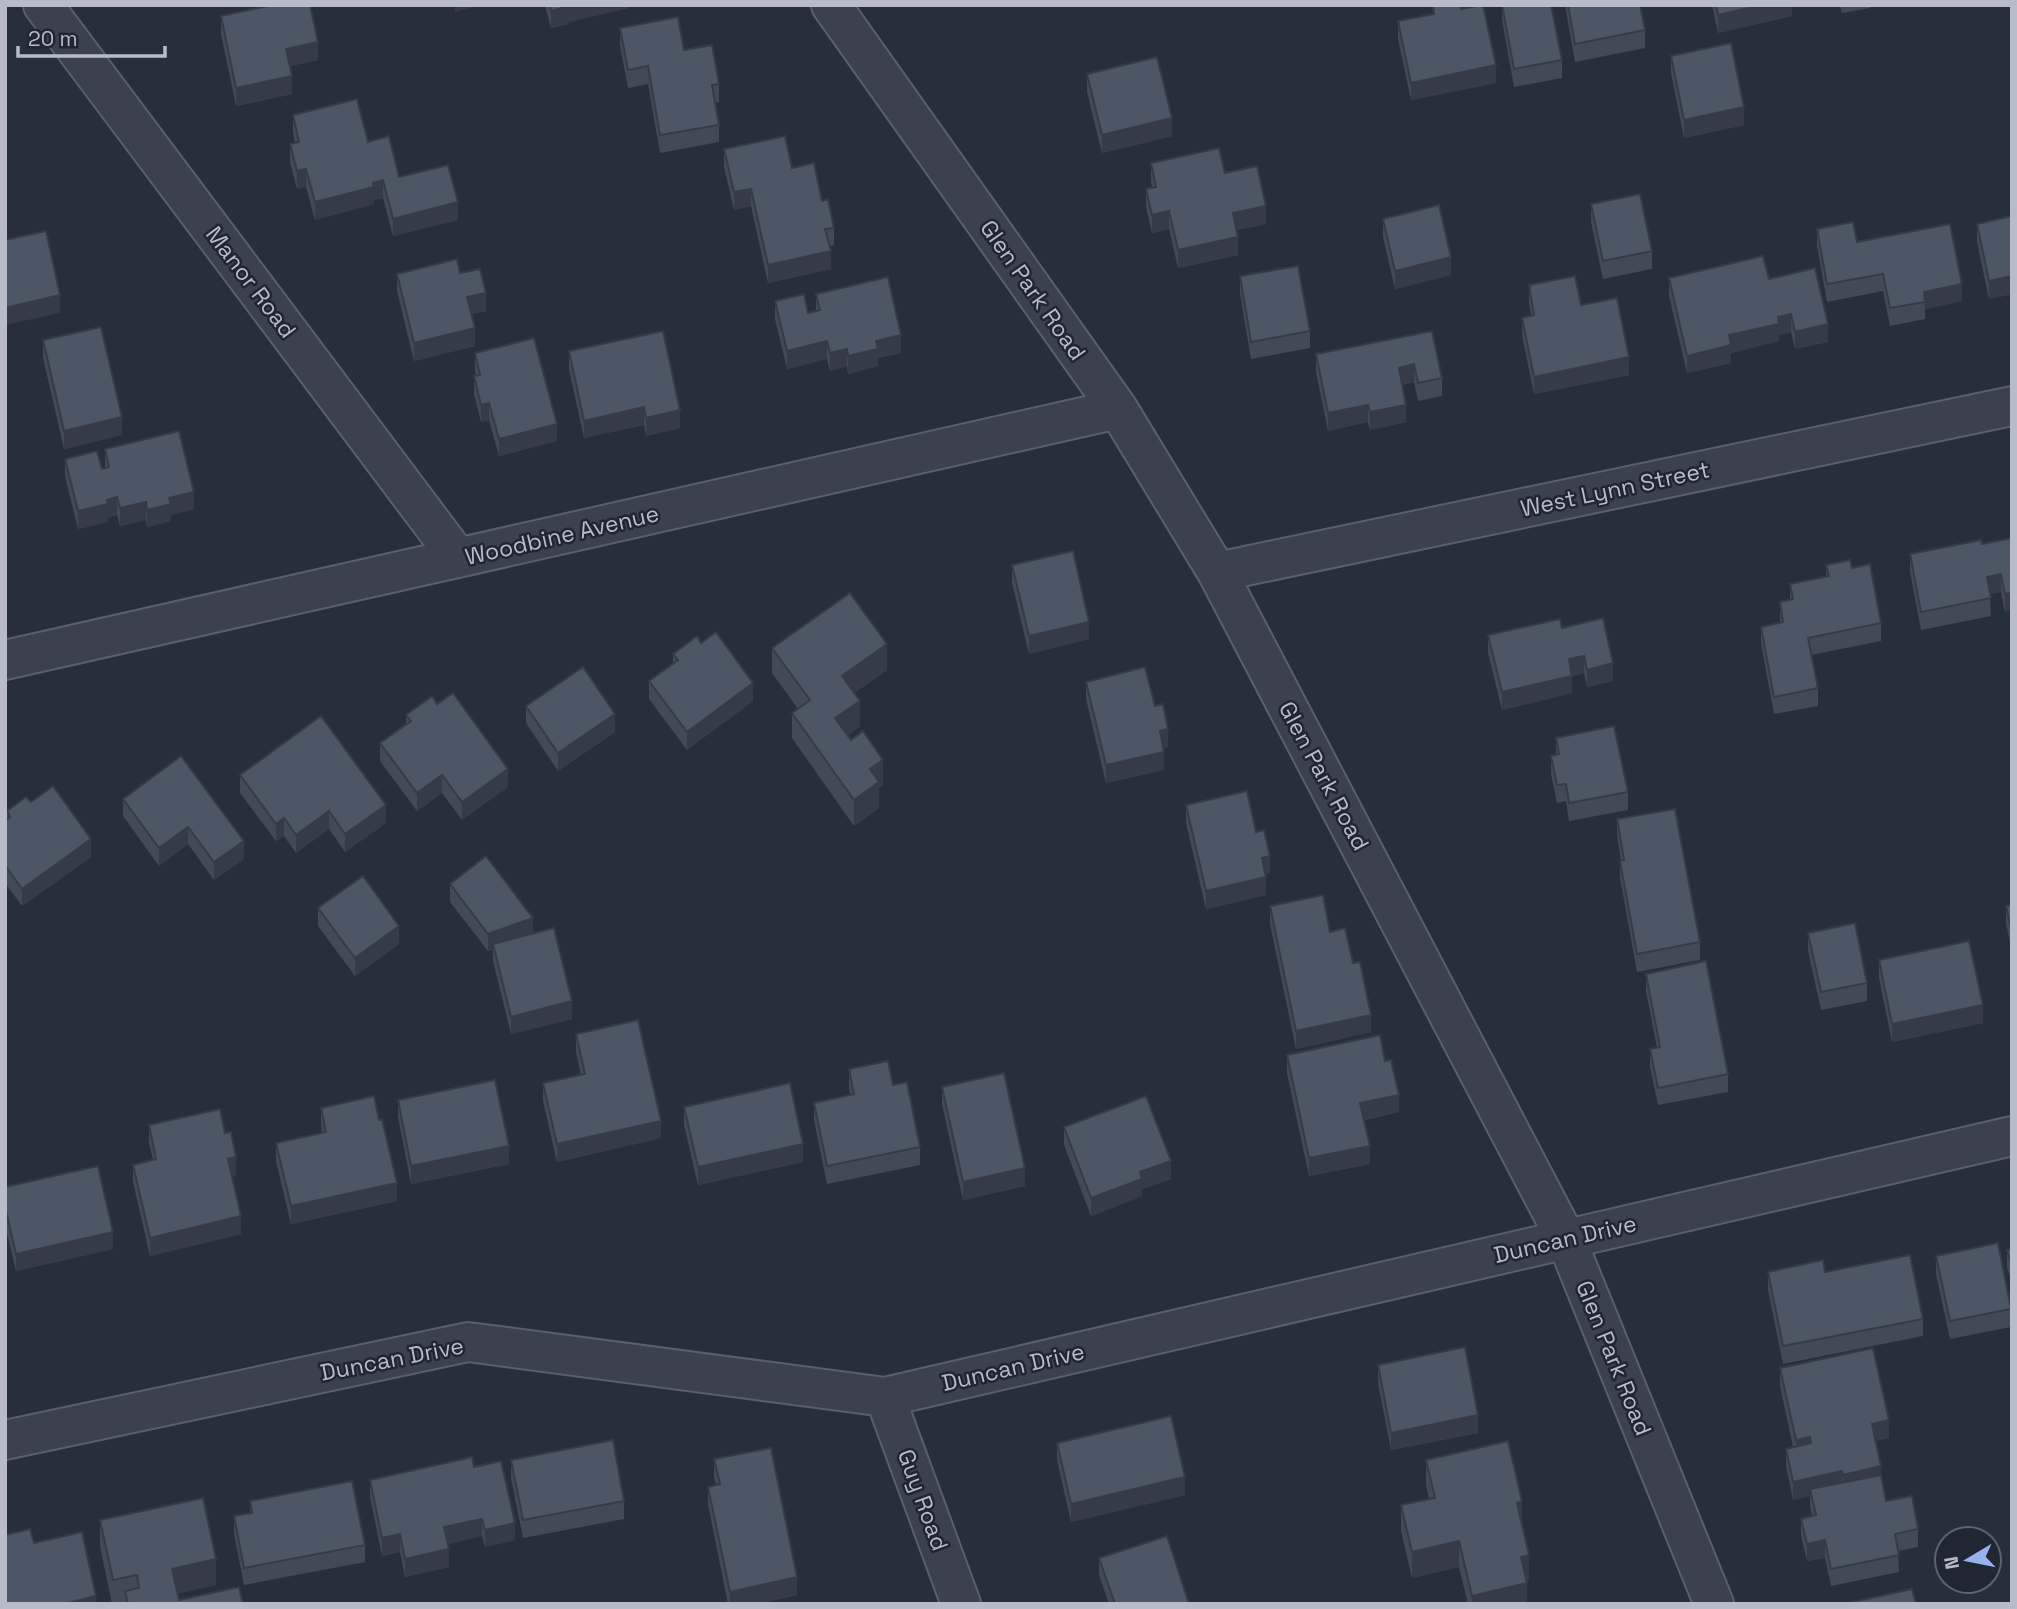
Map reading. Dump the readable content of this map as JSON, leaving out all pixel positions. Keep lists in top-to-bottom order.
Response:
{
  "streets": {
    "street": [
      "Manor Road",
      "Glen Park Road",
      "West Lynn Street",
      "Woodbine Avenue",
      "Duncan Drive",
      "Guy Road"
    ]
  },
  "crossings": [
    ["Manor Road", "Woodbine Avenue"],
    ["Glen Park Road", "West Lynn Street"],
    ["Glen Park Road", "Woodbine Avenue"],
    ["Glen Park Road", "Duncan Drive"],
    ["Duncan Drive", "Guy Road"]
  ],
  "scale_bar": "20 m",
  "north": "left"
}
